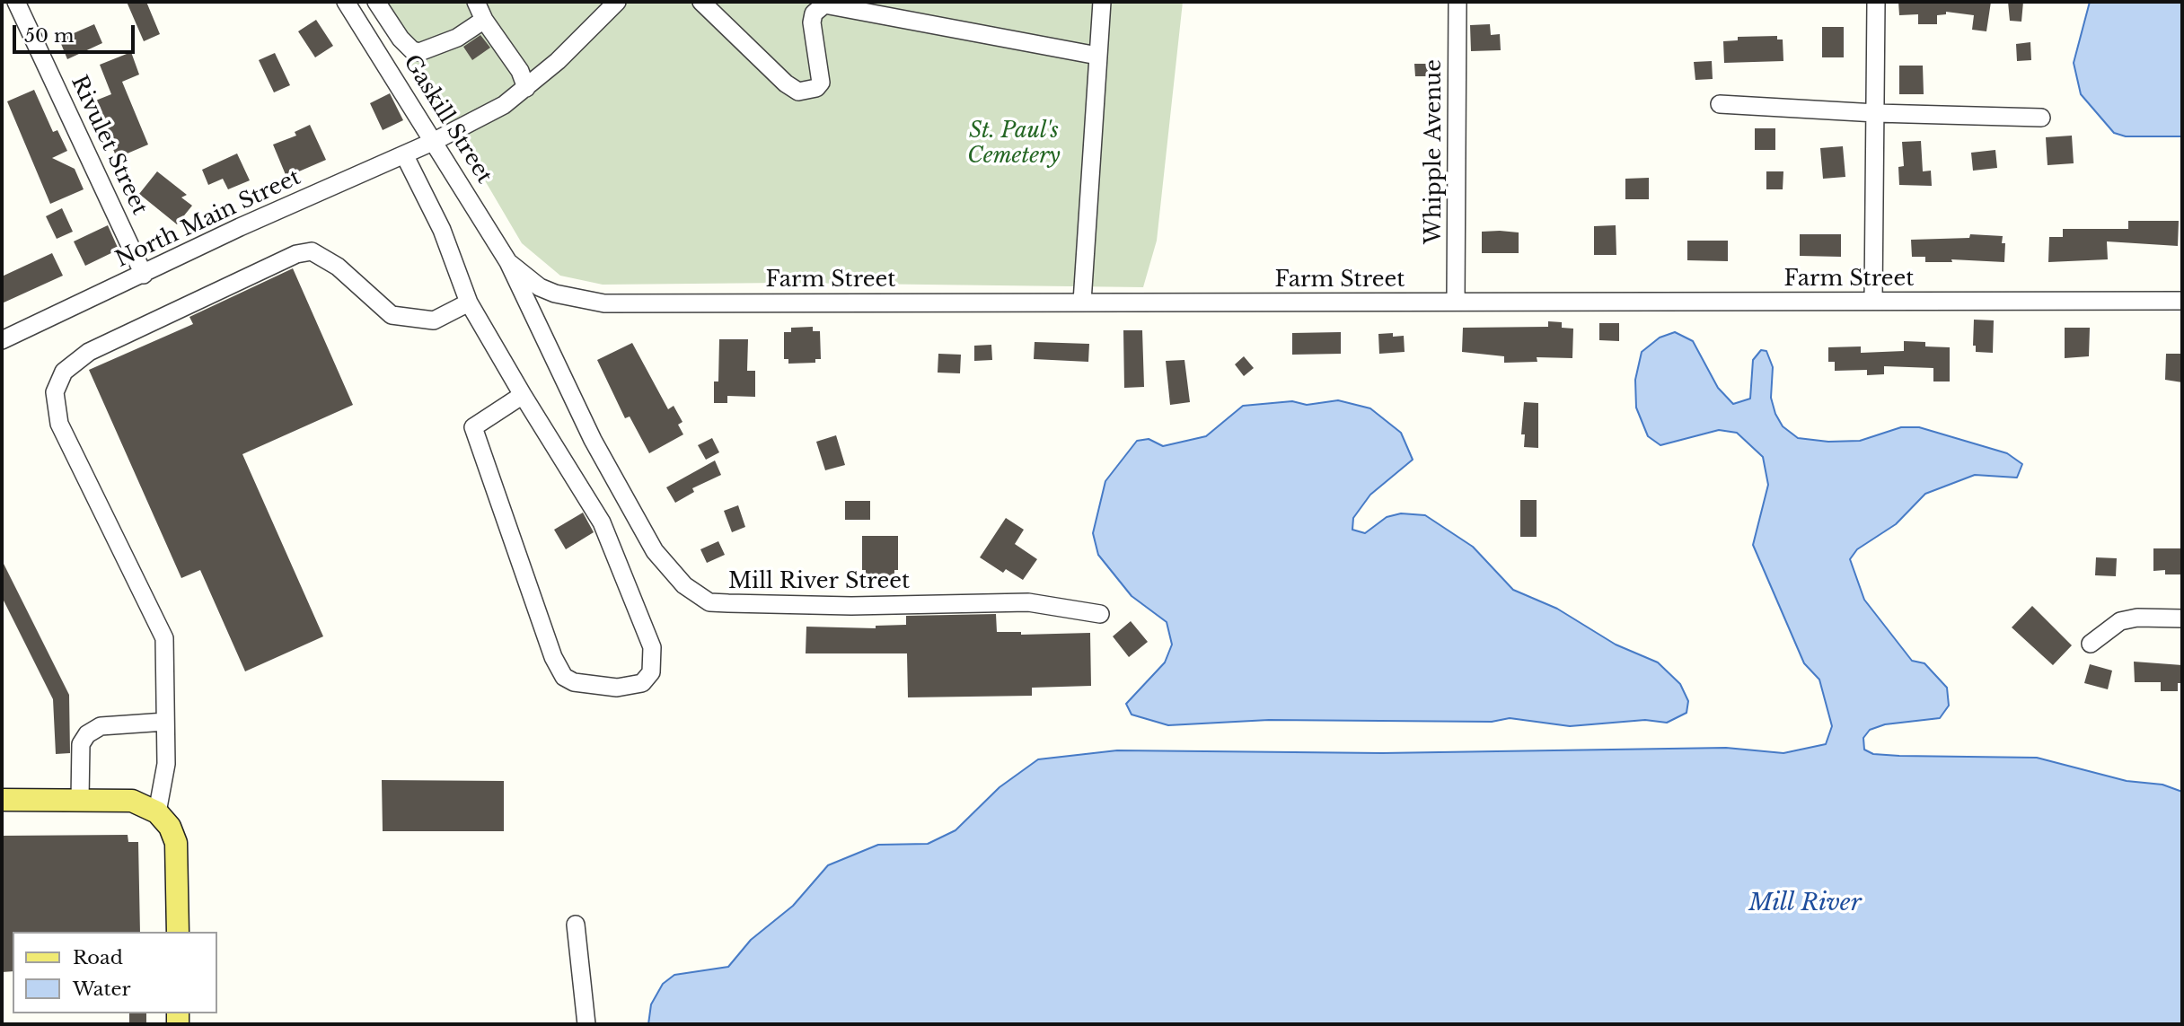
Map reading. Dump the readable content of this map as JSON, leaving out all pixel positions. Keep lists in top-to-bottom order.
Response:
{
  "streets": {
    "street": [
      "Gaskill Street",
      "Rivulet Street",
      "Whipple Avenue",
      "North Main Street",
      "Farm Street",
      "Mill River Street"
    ]
  },
  "crossings": [
    ["Gaskill Street", "North Main Street"],
    ["Gaskill Street", "Farm Street"],
    ["Gaskill Street", "Mill River Street"],
    ["Rivulet Street", "North Main Street"],
    ["Whipple Avenue", "Farm Street"],
    ["Farm Street", "Mill River Street"]
  ],
  "water": ["Mill River"],
  "parks": ["St. Paul's Cemetery"],
  "legend": ["Road", "Water"],
  "scale_bar": "50 m"
}
